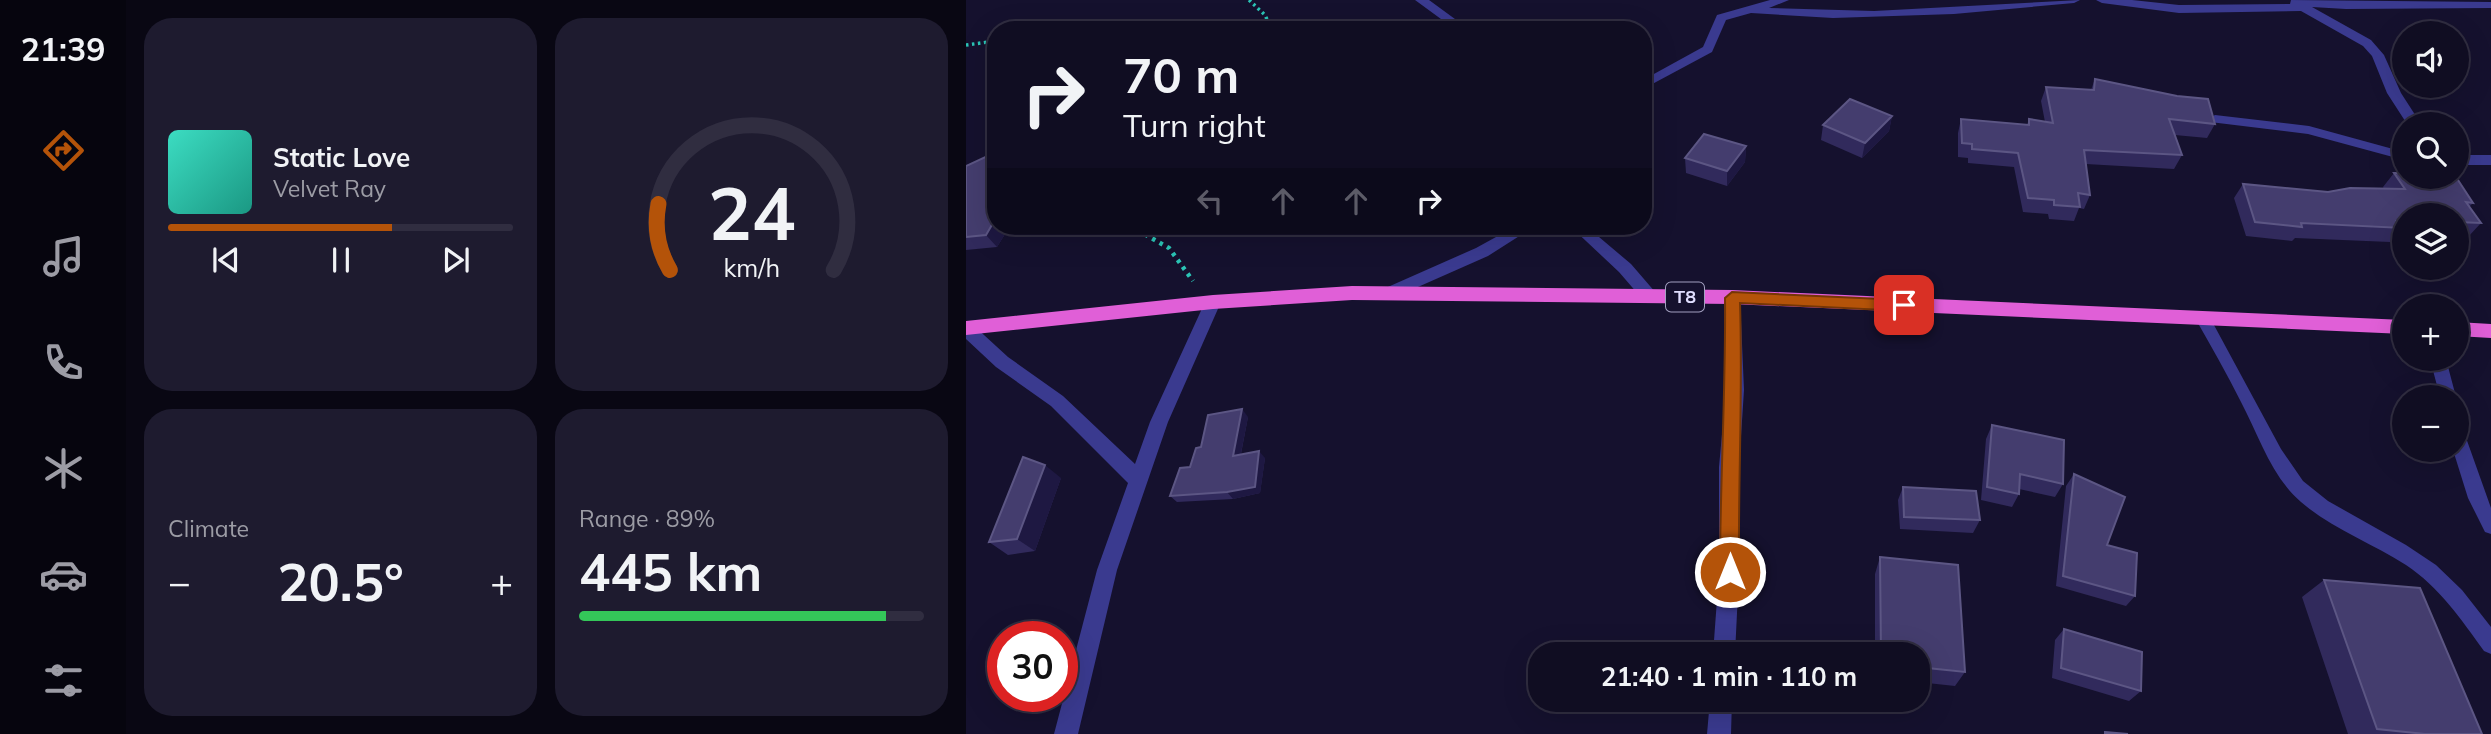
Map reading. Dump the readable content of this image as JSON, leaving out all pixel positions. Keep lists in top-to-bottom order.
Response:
{
  "streets": {
    "highway": ["T8"]
  },
  "page": {
    "tabs": "21:39",
    "map_buttons": ["+", "−"],
    "turn": ["70 m", "Turn right"],
    "song": ["Static Love", "Velvet Ray"],
    "tile": [
      "Climate",
      ["Range · 89%", "445 km"]
    ],
    "heat": ["−", "20.5°", "+"],
    "limit": "30",
    "trip": "21:40 · 1 min · 110 m",
    "gauge": ["24", "km/h"]
  }
}
